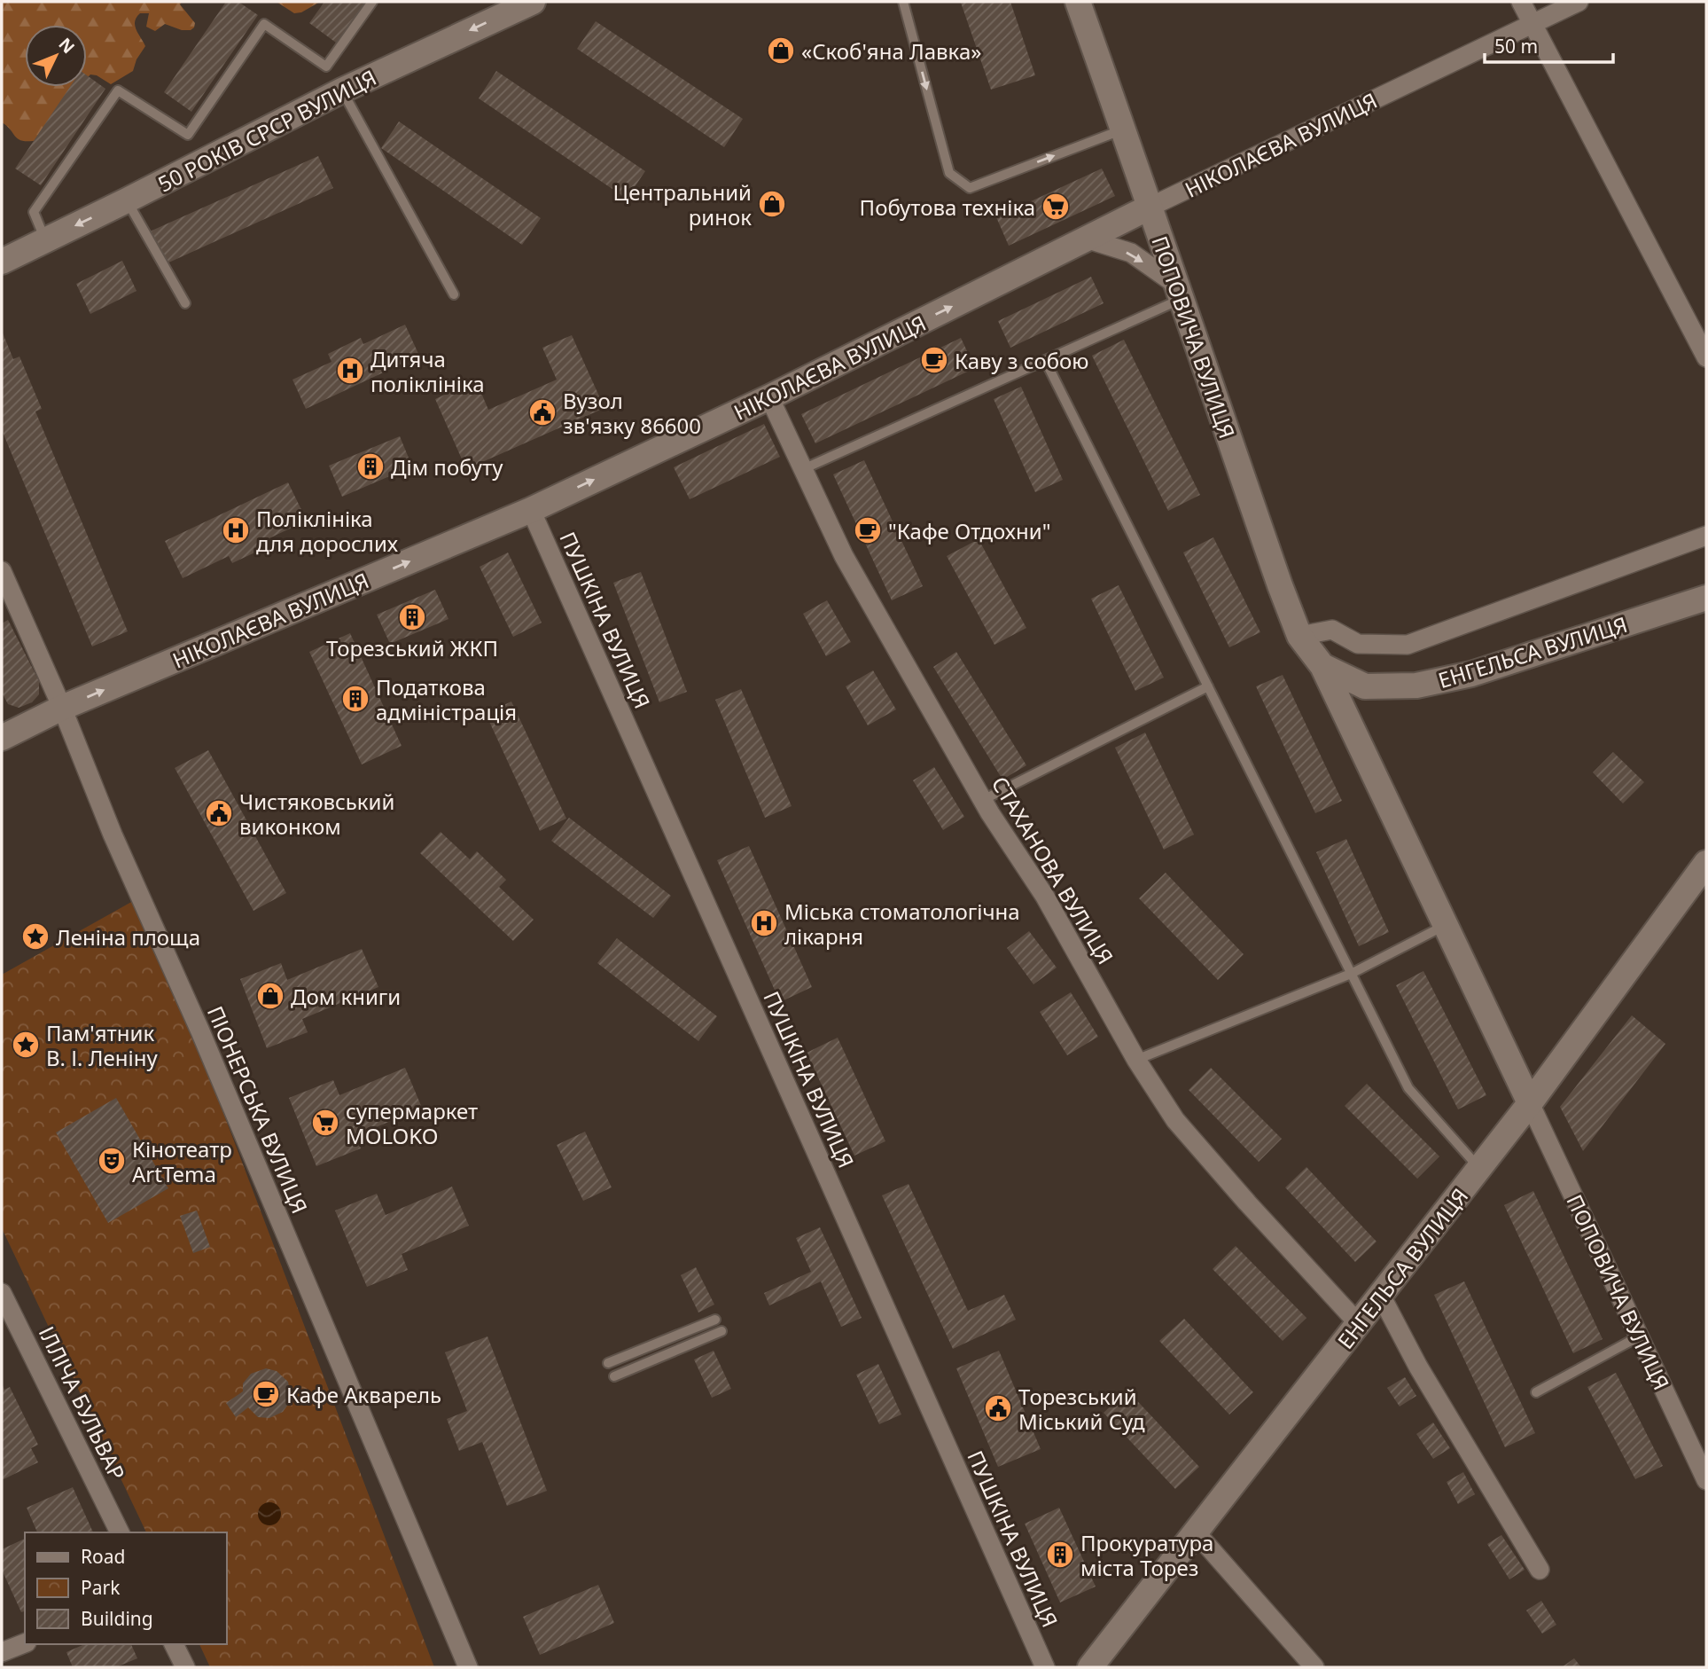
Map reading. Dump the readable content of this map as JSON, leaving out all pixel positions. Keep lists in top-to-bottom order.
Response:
{
  "streets": {
    "street": [
      "50 РОКІВ СРСР ВУЛИЦЯ",
      "НІКОЛАЄВА ВУЛИЦЯ",
      "ПОПОВИЧА ВУЛИЦЯ",
      "ПУШКІНА ВУЛИЦЯ",
      "ЕНГЕЛЬСА ВУЛИЦЯ",
      "СТАХАНОВА ВУЛИЦЯ",
      "ПІОНЕРСЬКА ВУЛИЦЯ",
      "ІЛЛІЧА БУЛЬВАР"
    ]
  },
  "crossings": [
    ["НІКОЛАЄВА ВУЛИЦЯ", "ПОПОВИЧА ВУЛИЦЯ"],
    ["НІКОЛАЄВА ВУЛИЦЯ", "ПУШКІНА ВУЛИЦЯ"],
    ["НІКОЛАЄВА ВУЛИЦЯ", "СТАХАНОВА ВУЛИЦЯ"],
    ["НІКОЛАЄВА ВУЛИЦЯ", "ПІОНЕРСЬКА ВУЛИЦЯ"],
    ["ПОПОВИЧА ВУЛИЦЯ", "ЕНГЕЛЬСА ВУЛИЦЯ"],
    ["ЕНГЕЛЬСА ВУЛИЦЯ", "СТАХАНОВА ВУЛИЦЯ"]
  ],
  "one_way": ["50 РОКІВ СРСР ВУЛИЦЯ", "НІКОЛАЄВА ВУЛИЦЯ"],
  "places": {
    "shop": ["«Скоб'яна Лавка»", "Центральний ринок", "Дом книги"],
    "supermarket": ["Побутова техніка", "супермаркет MOLOKO"],
    "cafe": ["Каву з собою", "\"Кафе Отдохни\"", "Кафе Акварель"],
    "hospital": ["Дитяча поліклініка", "Поліклініка для дорослих", "Міська стоматологічна лікарня"],
    "public building": ["Вузол зв'язку 86600", "Чистяковський виконком", "Торезський Міський Суд"],
    "building": [
      "Дім побуту",
      "Торезський ЖКП",
      "Податкова адміністрація",
      "Прокуратура міста Торез"
    ],
    "place": ["Леніна площа", "Пам'ятник В. І. Леніну"],
    "theatre": ["Кінотеатр ArtTema"]
  },
  "legend": ["Road", "Park", "Building"],
  "scale_bar": "50 m",
  "north": "top right"
}
